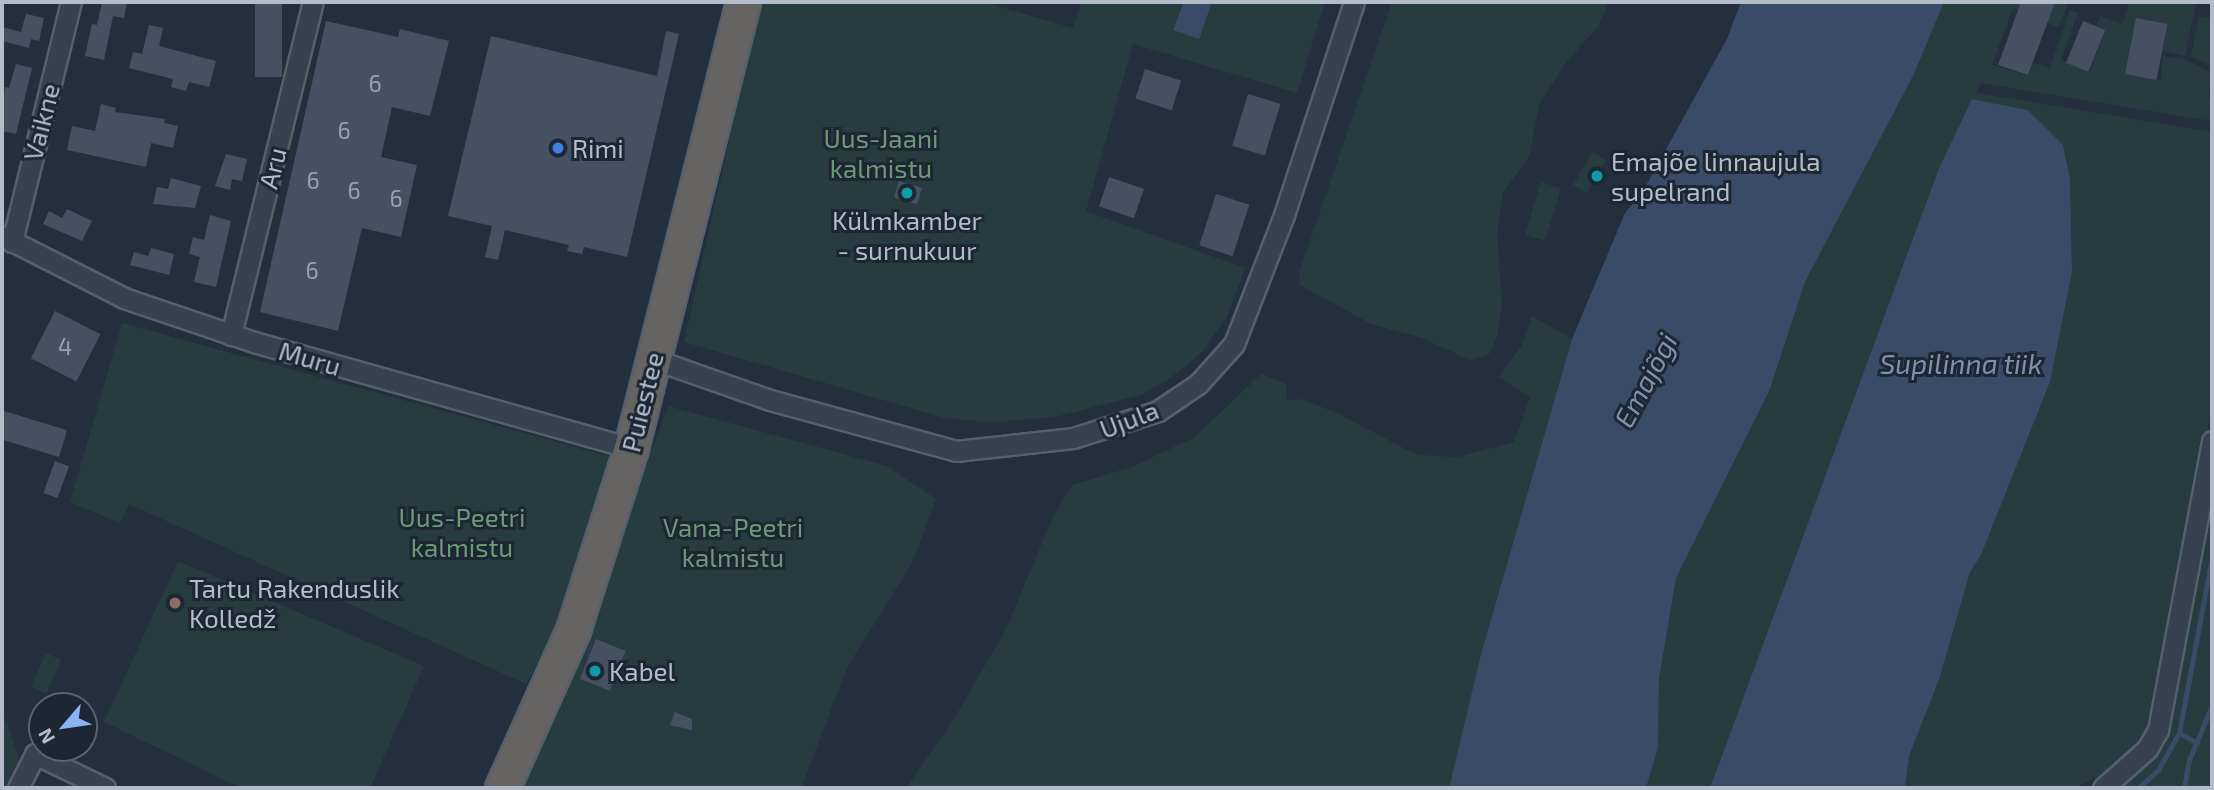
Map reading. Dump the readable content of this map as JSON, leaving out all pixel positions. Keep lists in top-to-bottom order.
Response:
{
  "streets": {
    "highway": ["Puiestee"],
    "street": [
      "Vaikne",
      "Aru",
      "Muru",
      "Ujula"
    ]
  },
  "crossings": [
    ["Vaikne", "Muru"],
    ["Aru", "Muru"],
    ["Muru", "Puiestee"],
    ["Puiestee", "Ujula"]
  ],
  "water": ["Supilinna tiik", "Emajõgi"],
  "parks": ["Uus-Jaani kalmistu", "Uus-Peetri kalmistu", "Vana-Peetri kalmistu"],
  "places": [
    "Rimi",
    "Emajõe linnaujula supelrand",
    "Külmkamber - surnukuur",
    "Tartu Rakenduslik Kolledž",
    "Kabel"
  ],
  "house_numbers": [
    "6",
    "6",
    "6",
    "6",
    "6",
    "6",
    "4"
  ],
  "north": "bottom left"
}
